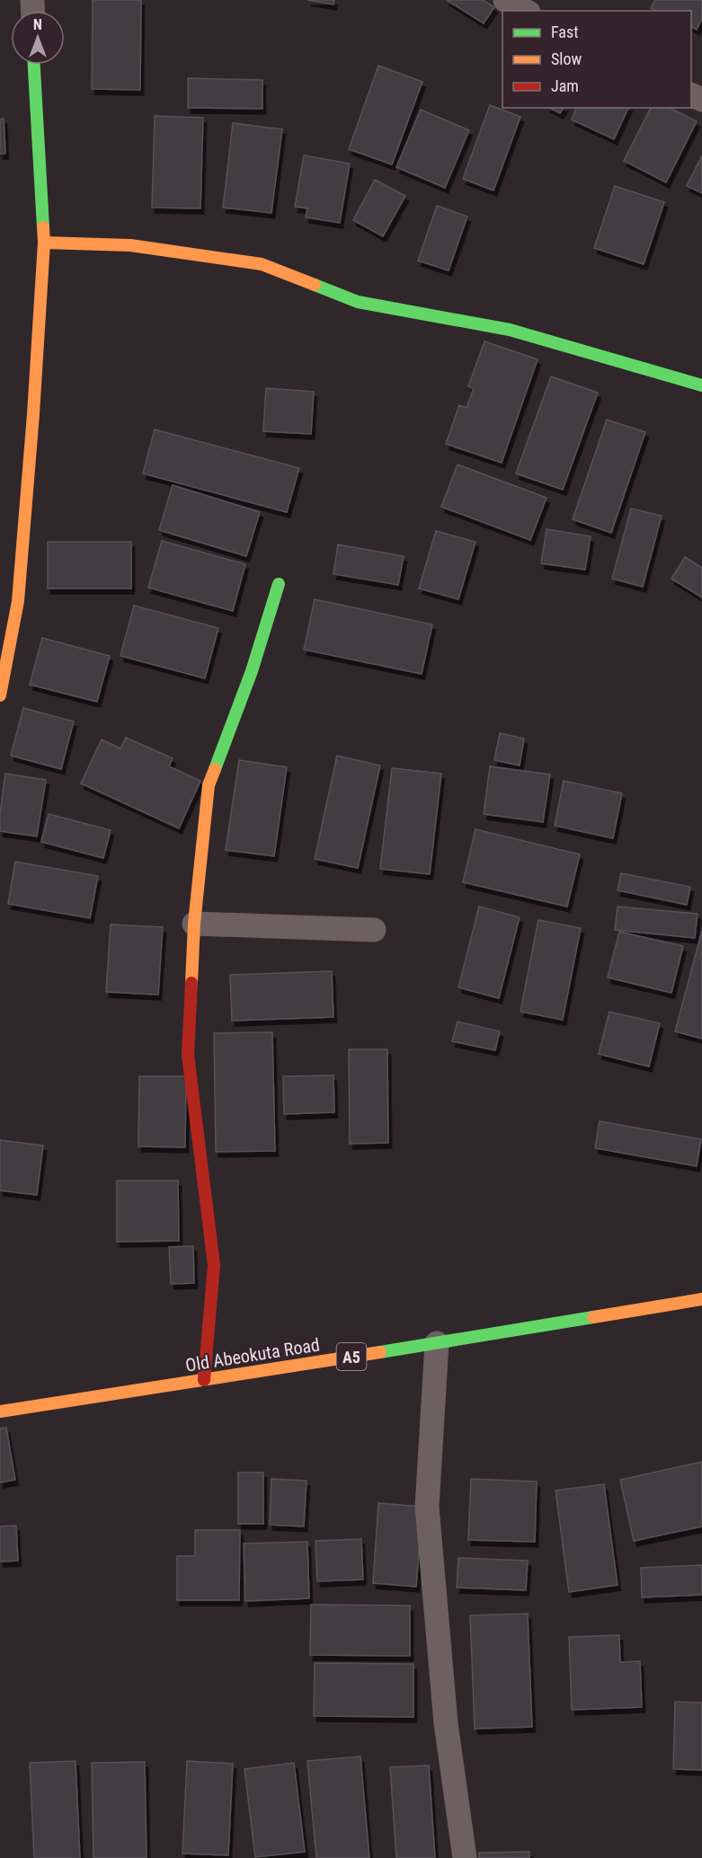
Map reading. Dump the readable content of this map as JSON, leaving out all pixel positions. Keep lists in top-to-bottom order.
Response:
{
  "streets": {
    "main road": ["Old Abeokuta Road", "A5"]
  },
  "legend": ["Fast", "Slow", "Jam"],
  "north": "top"
}
